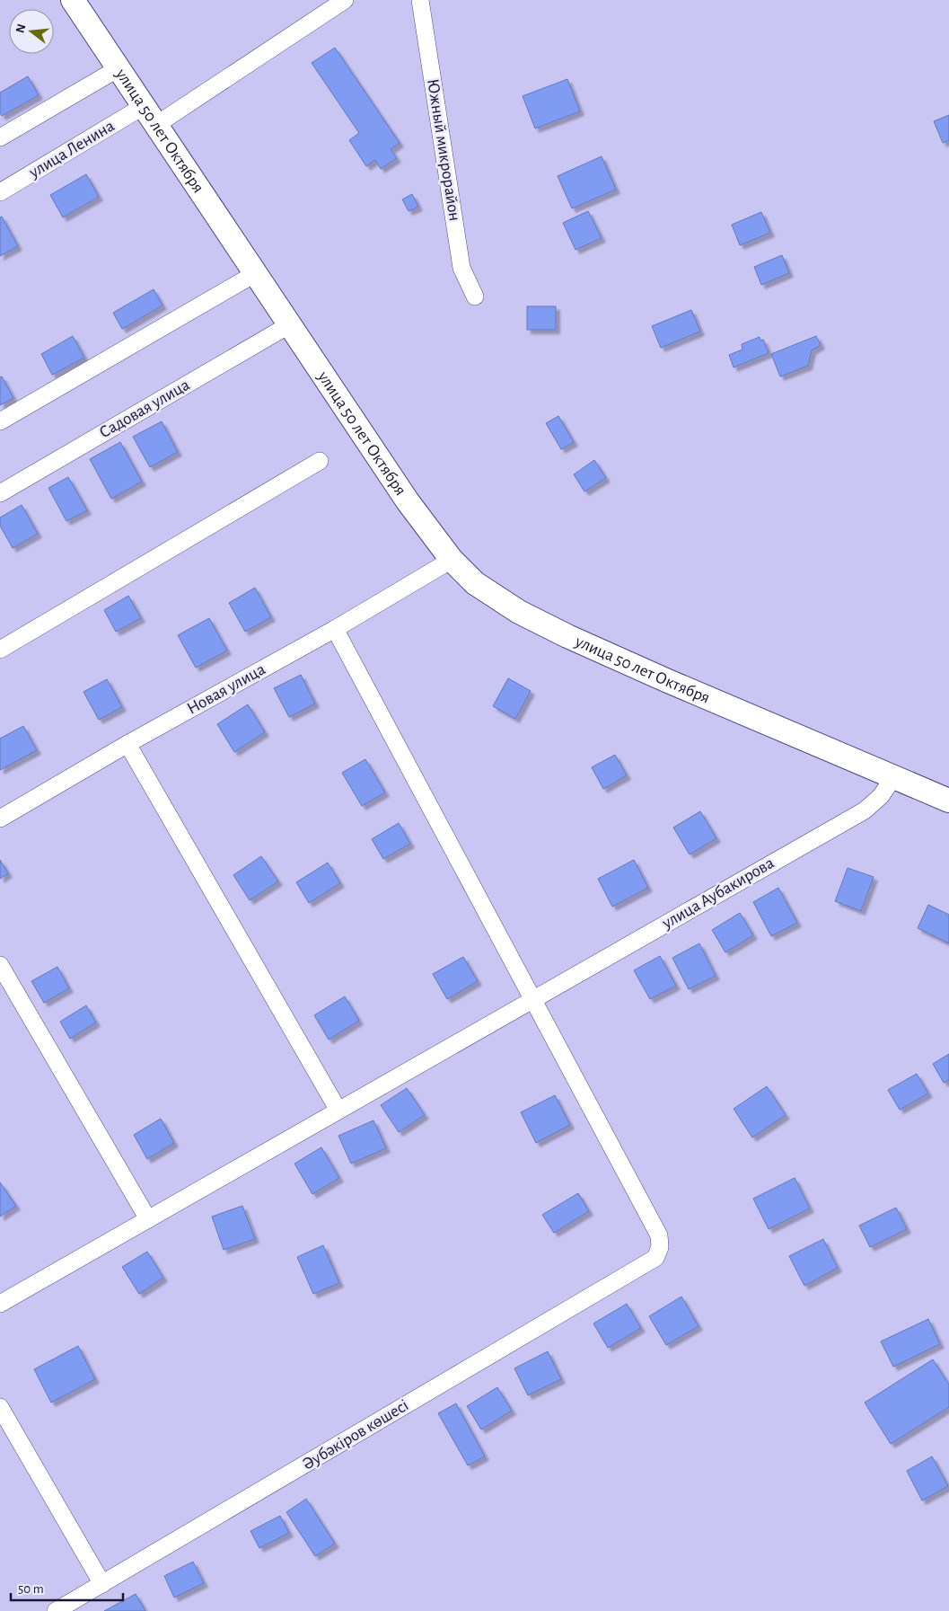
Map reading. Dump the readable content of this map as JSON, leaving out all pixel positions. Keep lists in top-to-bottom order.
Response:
{
  "streets": {
    "main road": ["улица 50 лет Октября"],
    "street": [
      "улица Ленина",
      "Южный микрорайон",
      "Садовая улица",
      "Новая улица",
      "улица Аубакирова",
      "Әубәкіров көшесі"
    ]
  },
  "crossings": [
    ["улица 50 лет Октября", "улица Ленина"],
    ["улица 50 лет Октября", "Садовая улица"],
    ["улица 50 лет Октября", "Новая улица"],
    ["улица 50 лет Октября", "улица Аубакирова"],
    ["улица Аубакирова", "Әубәкіров көшесі"]
  ],
  "scale_bar": "50 m",
  "north": "left"
}
